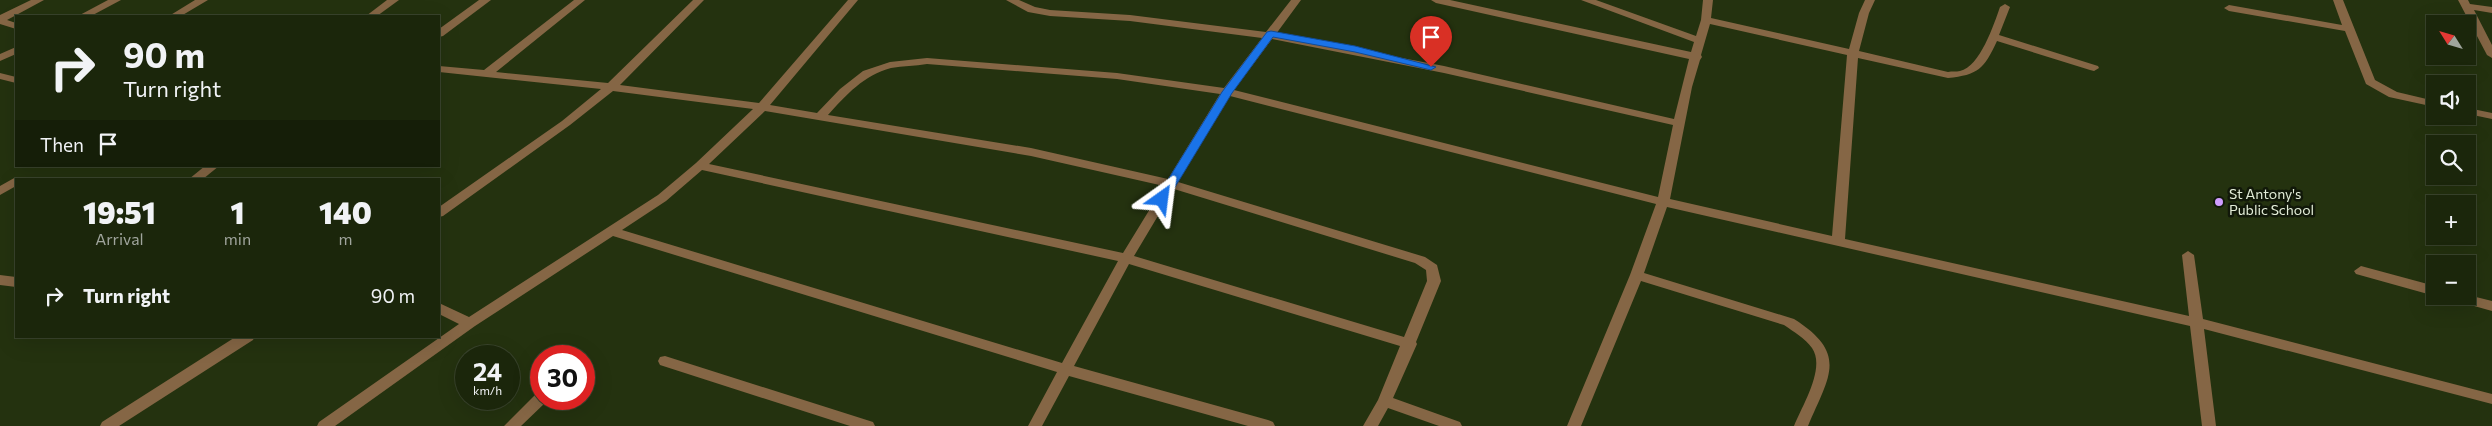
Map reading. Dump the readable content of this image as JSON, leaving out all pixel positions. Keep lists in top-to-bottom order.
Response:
{
  "places": ["St Antony's Public School"],
  "north": "top left",
  "page": {
    "map_buttons": ["+", "−"],
    "turn": ["90 m", "Turn right"],
    "then": "Then",
    "eta": [
      "19:51",
      "Arrival",
      "1",
      "min",
      "140",
      "m"
    ],
    "list": [
      {
        "name": "Turn right",
        "value": "90 m"
      }
    ],
    "speed": "24 km/h",
    "limit": "30"
  }
}
